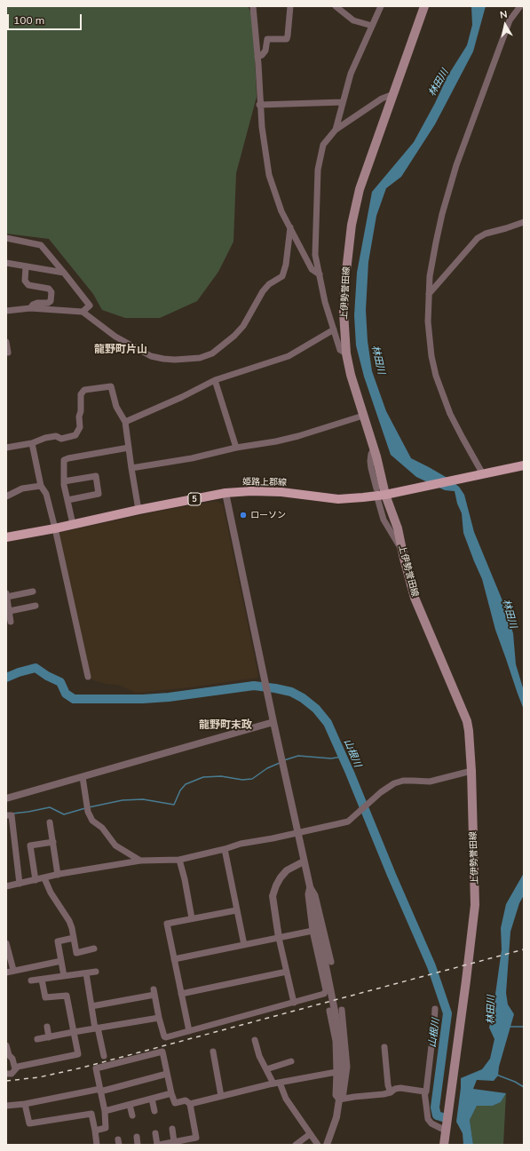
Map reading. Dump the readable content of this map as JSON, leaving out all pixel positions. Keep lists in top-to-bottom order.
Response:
{
  "streets": {
    "main road": ["上伊勢誉田線", "姫路上郡線", "5"]
  },
  "crossings": [
    ["上伊勢誉田線", "姫路上郡線"]
  ],
  "districts": ["龍野町片山", "龍野町末政"],
  "water": ["林田川", "山根川"],
  "places": ["ローソン"],
  "scale_bar": "100 m",
  "north": "top"
}
